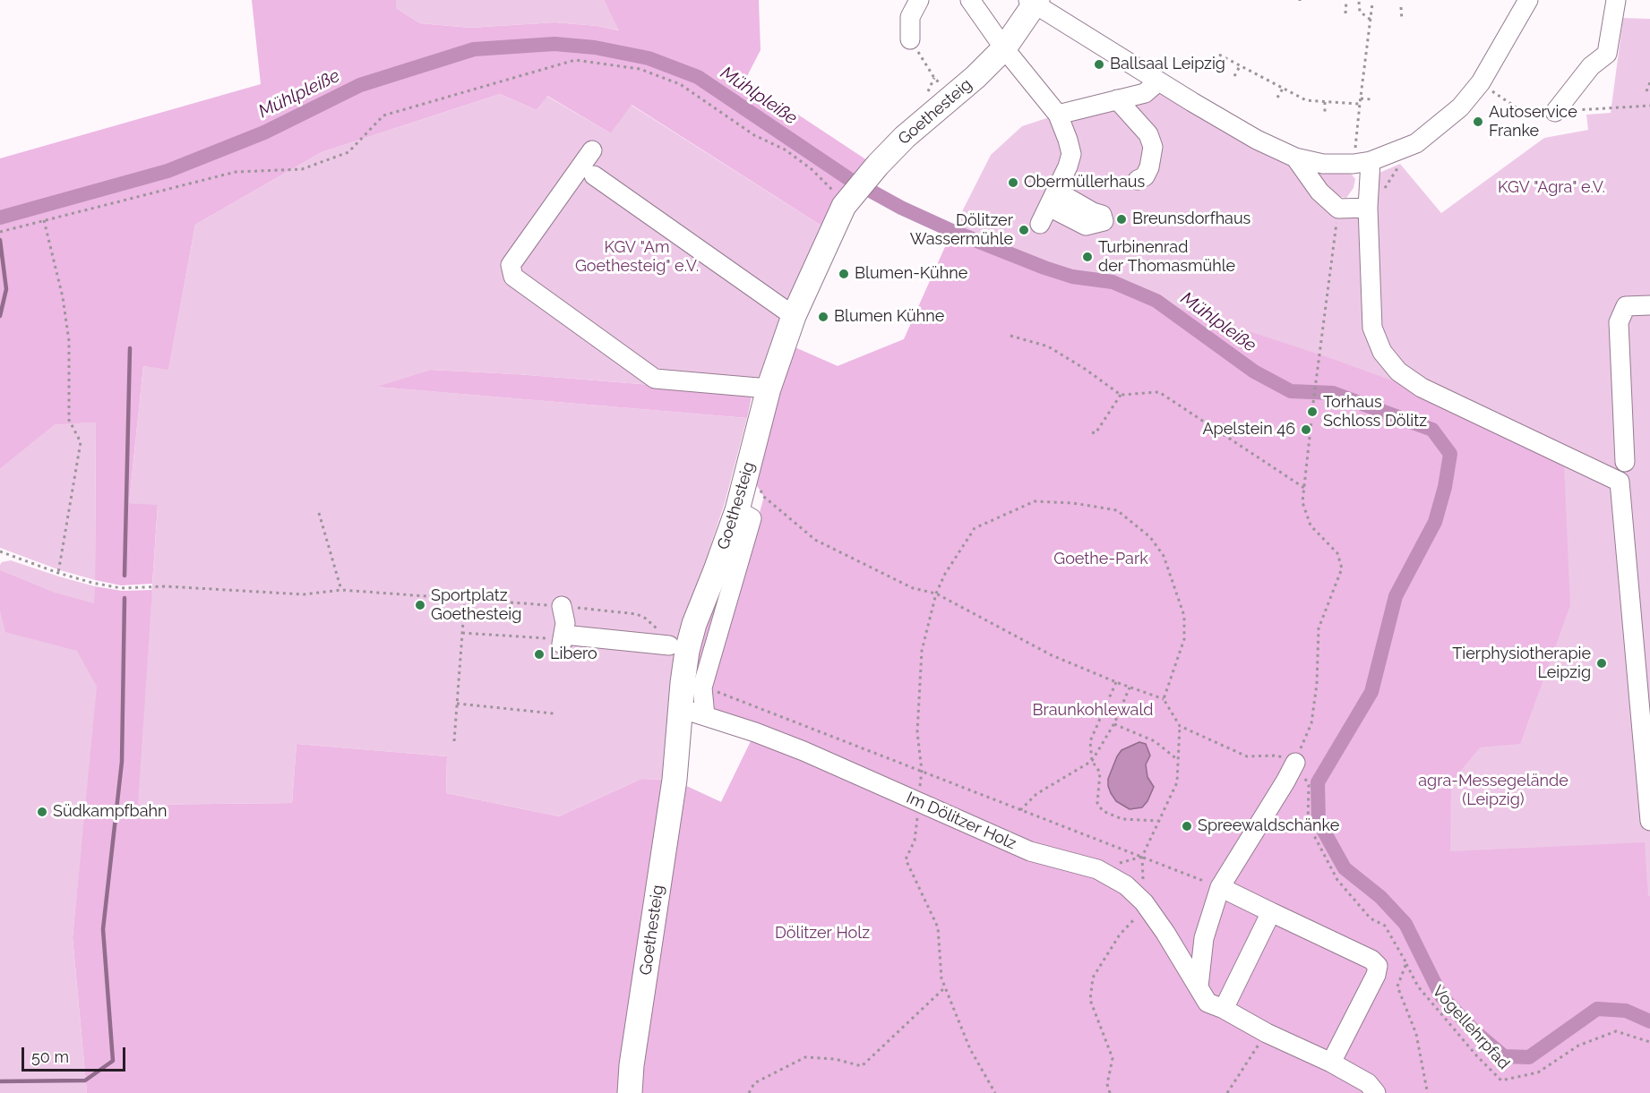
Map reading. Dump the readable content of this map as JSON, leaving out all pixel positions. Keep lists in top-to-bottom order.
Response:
{
  "streets": {
    "main road": ["Goethesteig"],
    "street": ["Im Dölitzer Holz"],
    "path": ["Vogellehrpfad"]
  },
  "crossings": [
    ["Goethesteig", "Im Dölitzer Holz"]
  ],
  "water": ["Mühlpleiße"],
  "parks": [
    "KGV \"Agra\" e.V.",
    "KGV \"Am Goethesteig\" e.V.",
    "Goethe-Park",
    "Braunkohlewald",
    "agra-Messegelände (Leipzig)",
    "Dölitzer Holz"
  ],
  "places": [
    "Ballsaal Leipzig",
    "Autoservice Franke",
    "Obermüllerhaus",
    "Breunsdorfhaus",
    "Dölitzer Wassermühle",
    "Turbinenrad der Thomasmühle",
    "Blumen-Kühne",
    "Blumen Kühne",
    "Torhaus Schloss Dölitz",
    "Apelstein 46",
    "Sportplatz Goethesteig",
    "Libero",
    "Tierphysiotherapie Leipzig",
    "Südkampfbahn",
    "Spreewaldschänke"
  ],
  "scale_bar": "50 m"
}
